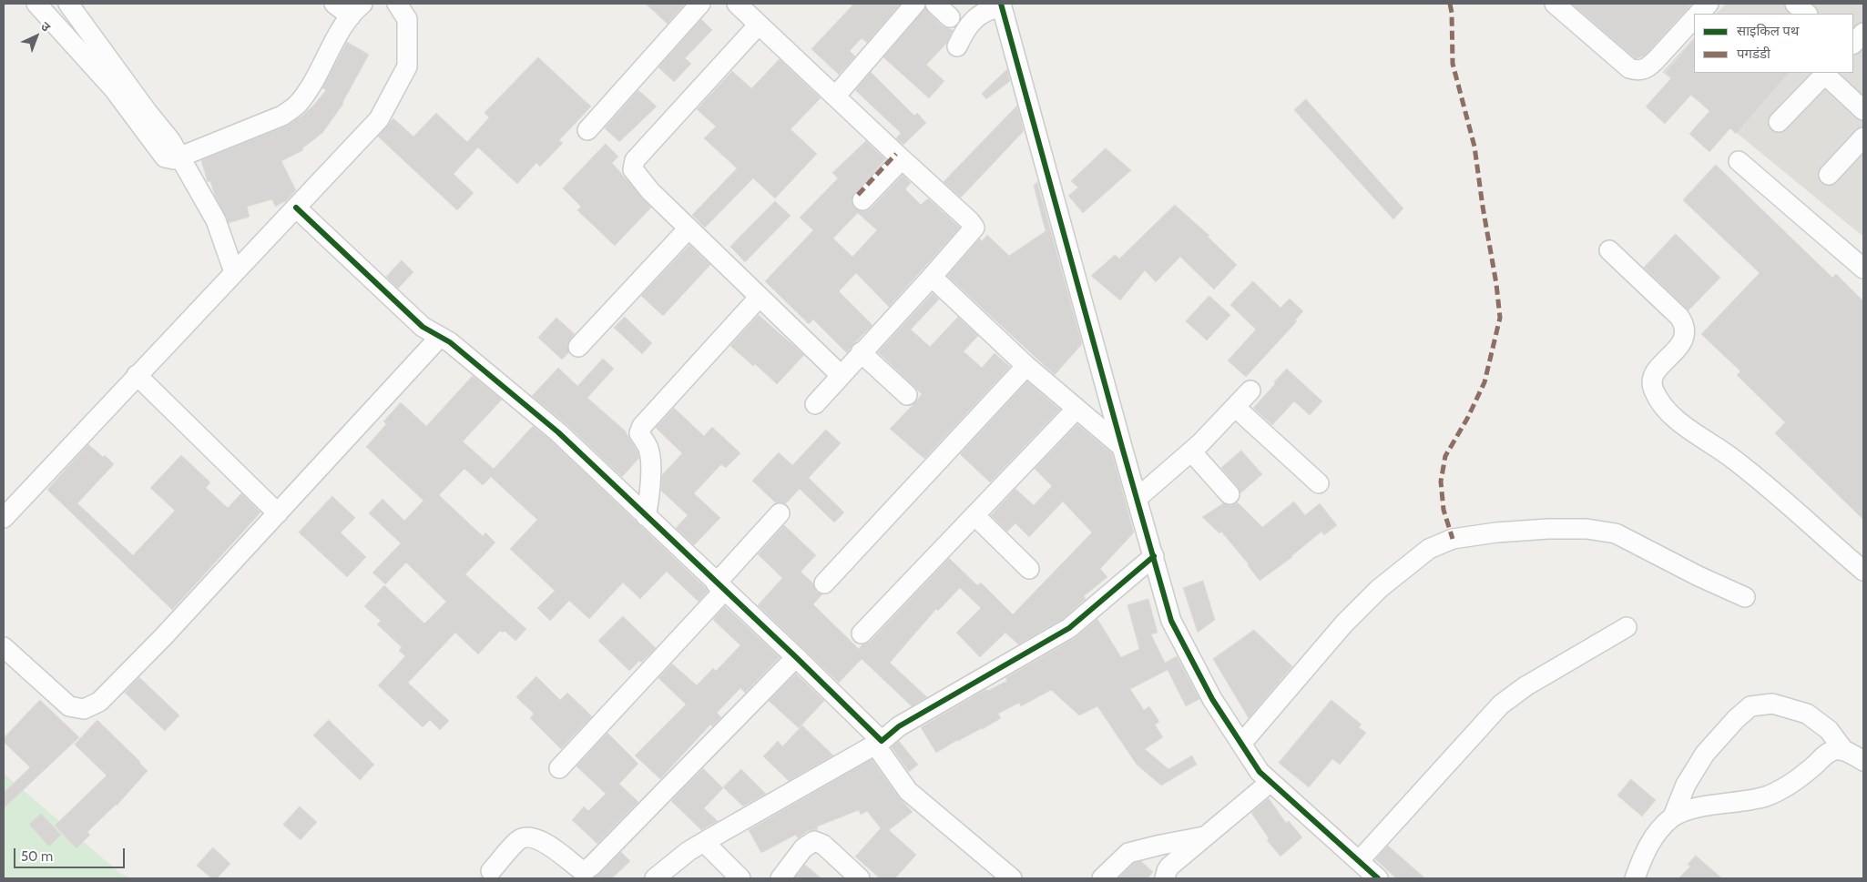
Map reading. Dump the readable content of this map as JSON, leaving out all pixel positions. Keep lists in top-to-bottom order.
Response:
{
  "legend": ["साइकिल पथ", "पगडंडी"],
  "scale_bar": "50 m",
  "north": "top right"
}
